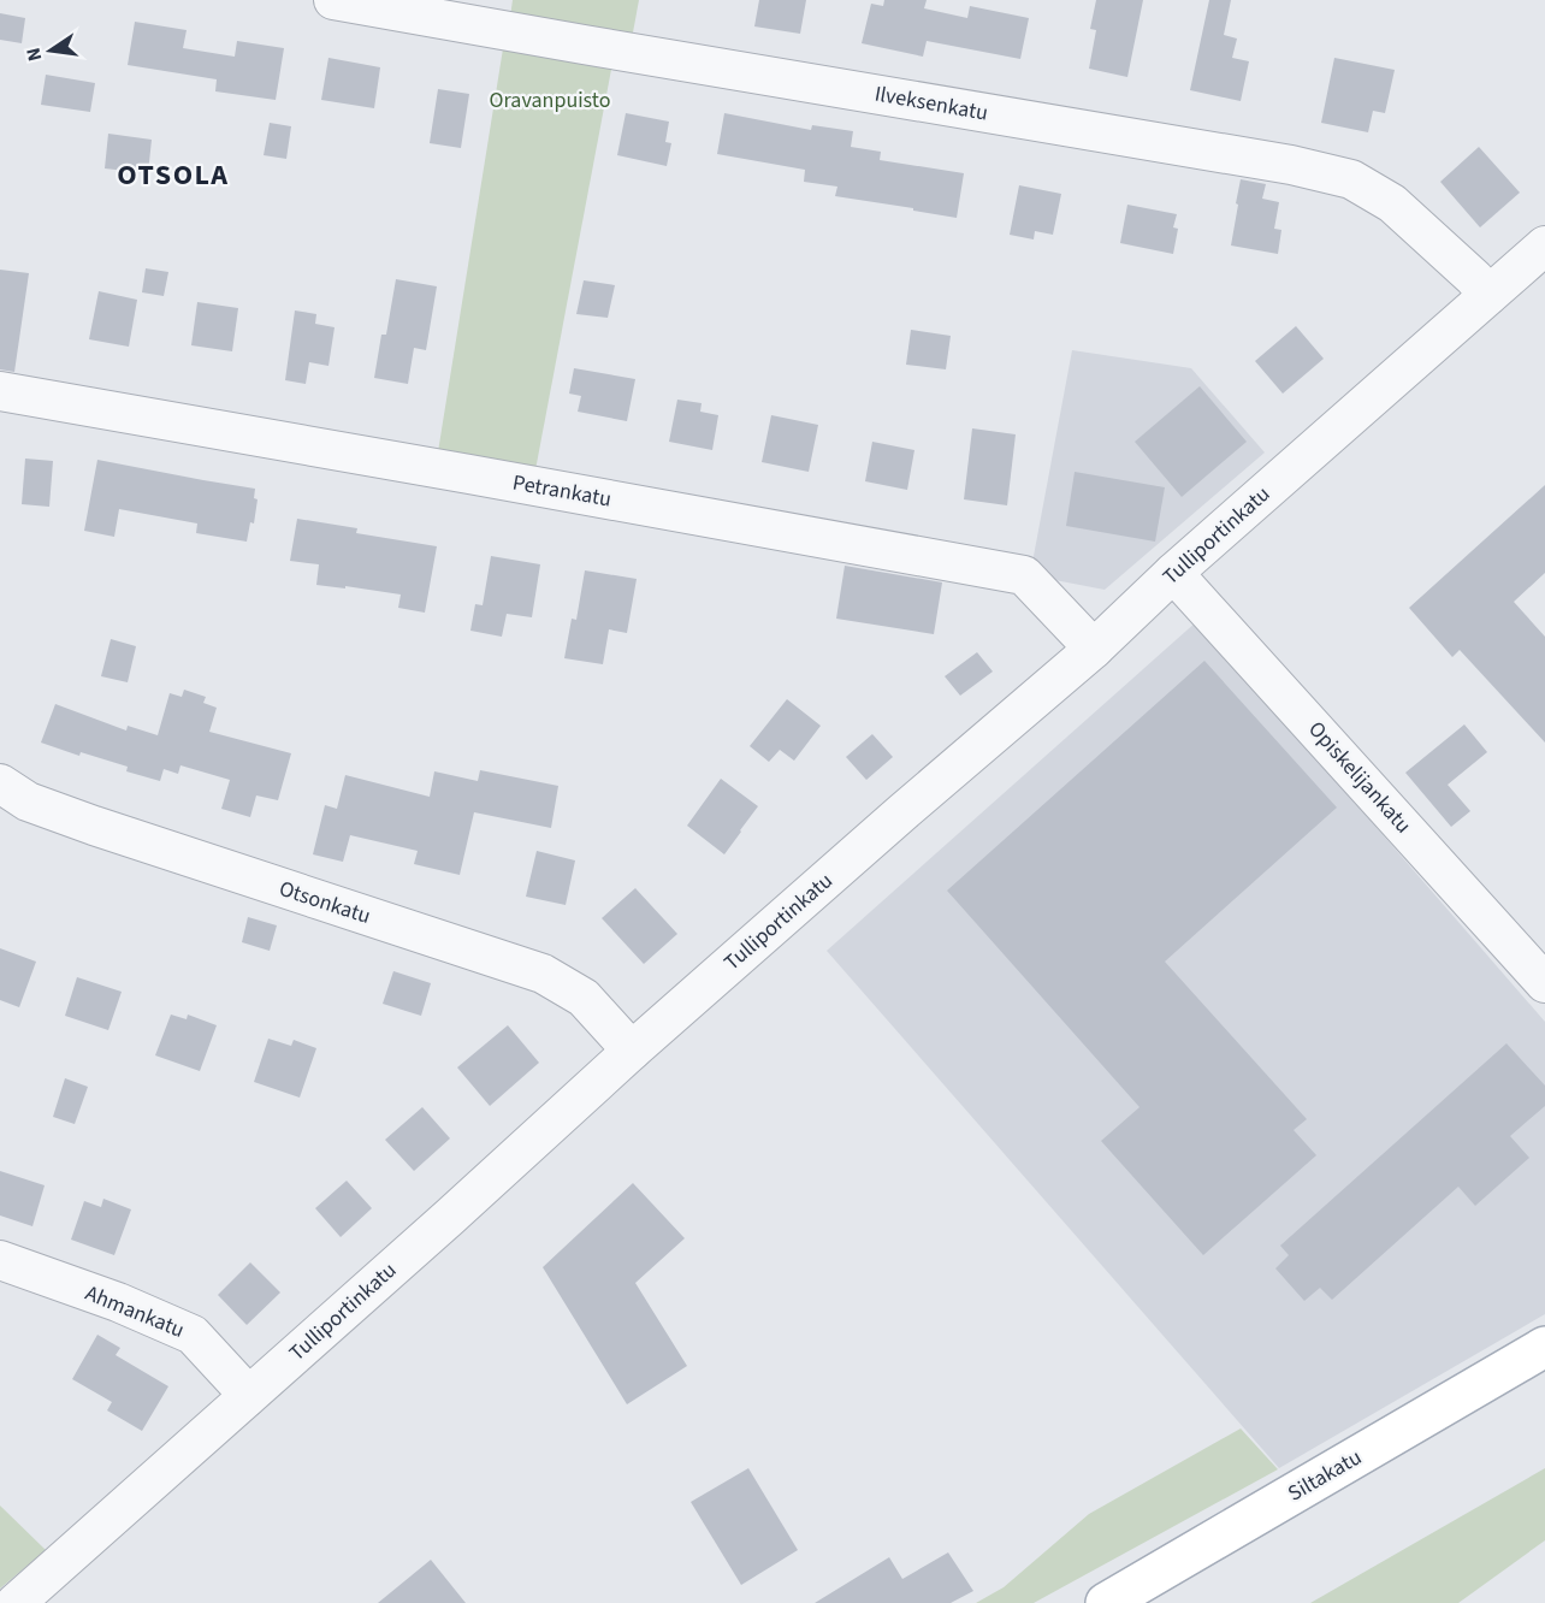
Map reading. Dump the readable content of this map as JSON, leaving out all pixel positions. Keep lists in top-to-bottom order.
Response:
{
  "streets": {
    "main road": ["Siltakatu"],
    "street": [
      "Ilveksenkatu",
      "Petrankatu",
      "Tulliportinkatu",
      "Opiskelijankatu",
      "Otsonkatu",
      "Ahmankatu"
    ]
  },
  "crossings": [
    ["Ilveksenkatu", "Tulliportinkatu"],
    ["Petrankatu", "Tulliportinkatu"],
    ["Tulliportinkatu", "Opiskelijankatu"],
    ["Tulliportinkatu", "Otsonkatu"],
    ["Tulliportinkatu", "Ahmankatu"]
  ],
  "districts": ["OTSOLA"],
  "parks": ["Oravanpuisto"],
  "north": "left"
}
